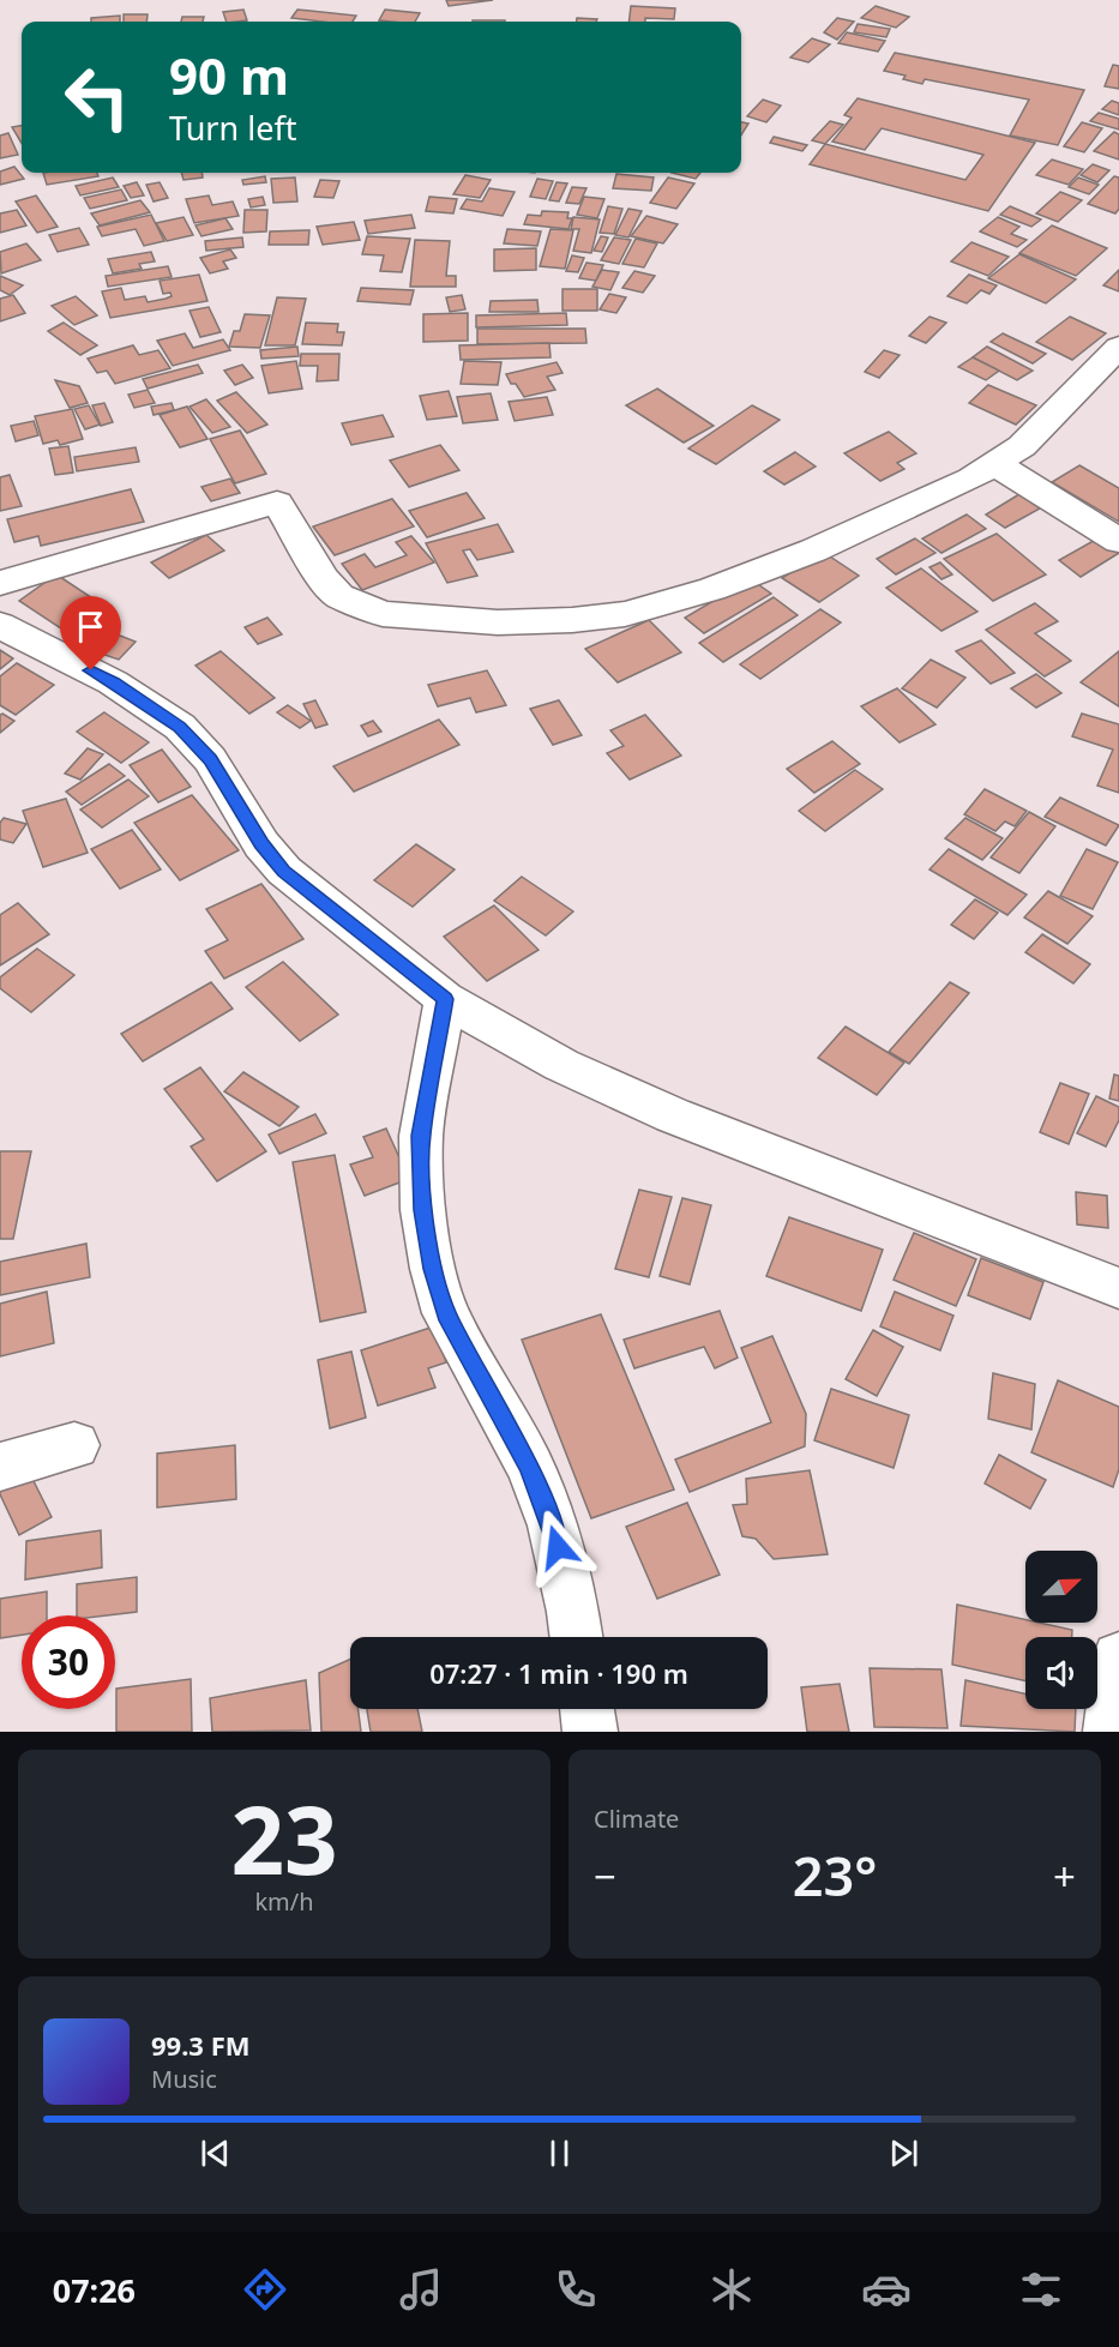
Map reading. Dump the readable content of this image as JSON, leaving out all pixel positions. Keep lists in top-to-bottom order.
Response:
{
  "north": "top right",
  "page": {
    "turn": ["90 m", "Turn left"],
    "limit": "30",
    "trip": "07:27 · 1 min · 190 m",
    "tile": [
      ["23", "km/h"],
      "Climate"
    ],
    "heat": ["−", "23°", "+"],
    "song": ["99.3 FM", "Music"],
    "tabs": "07:26"
  }
}
